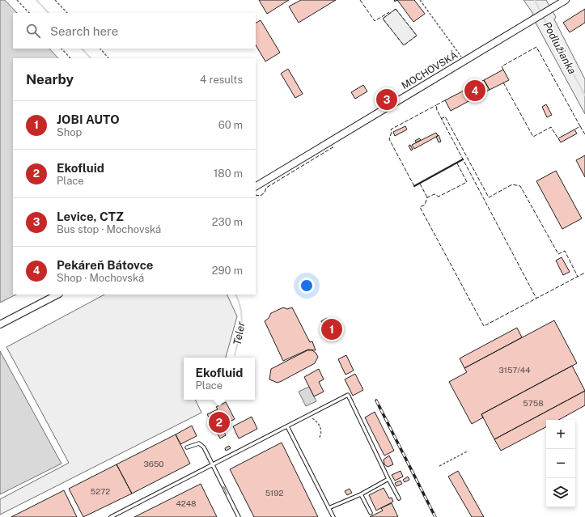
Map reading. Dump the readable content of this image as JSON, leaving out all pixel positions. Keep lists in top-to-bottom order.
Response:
{
  "streets": {
    "street": ["MOCHOVSKÁ"]
  },
  "water": ["Podlužianka", "Teler"],
  "house_numbers": [
    "3157/44",
    "5758",
    "3650",
    "5272",
    "5192",
    "4248"
  ],
  "page": {
    "search": "Search here",
    "heading": ["Nearby", "4 results"],
    "pins": [
      "4",
      "3",
      "1",
      "2"
    ],
    "list": [
      {
        "mark": "1",
        "name": "JOBI AUTO",
        "note": "Shop",
        "value": "60 m"
      },
      {
        "mark": "2",
        "name": "Ekofluid",
        "note": "Place",
        "value": "180 m"
      },
      {
        "mark": "3",
        "name": "Levice, CTZ",
        "note": "Bus stop · Mochovská",
        "value": "230 m"
      },
      {
        "mark": "4",
        "name": "Pekáreň Bátovce",
        "note": "Shop · Mochovská",
        "value": "290 m"
      }
    ],
    "popup": ["Ekofluid", "Place"],
    "map_buttons": ["+", "−"]
  }
}
